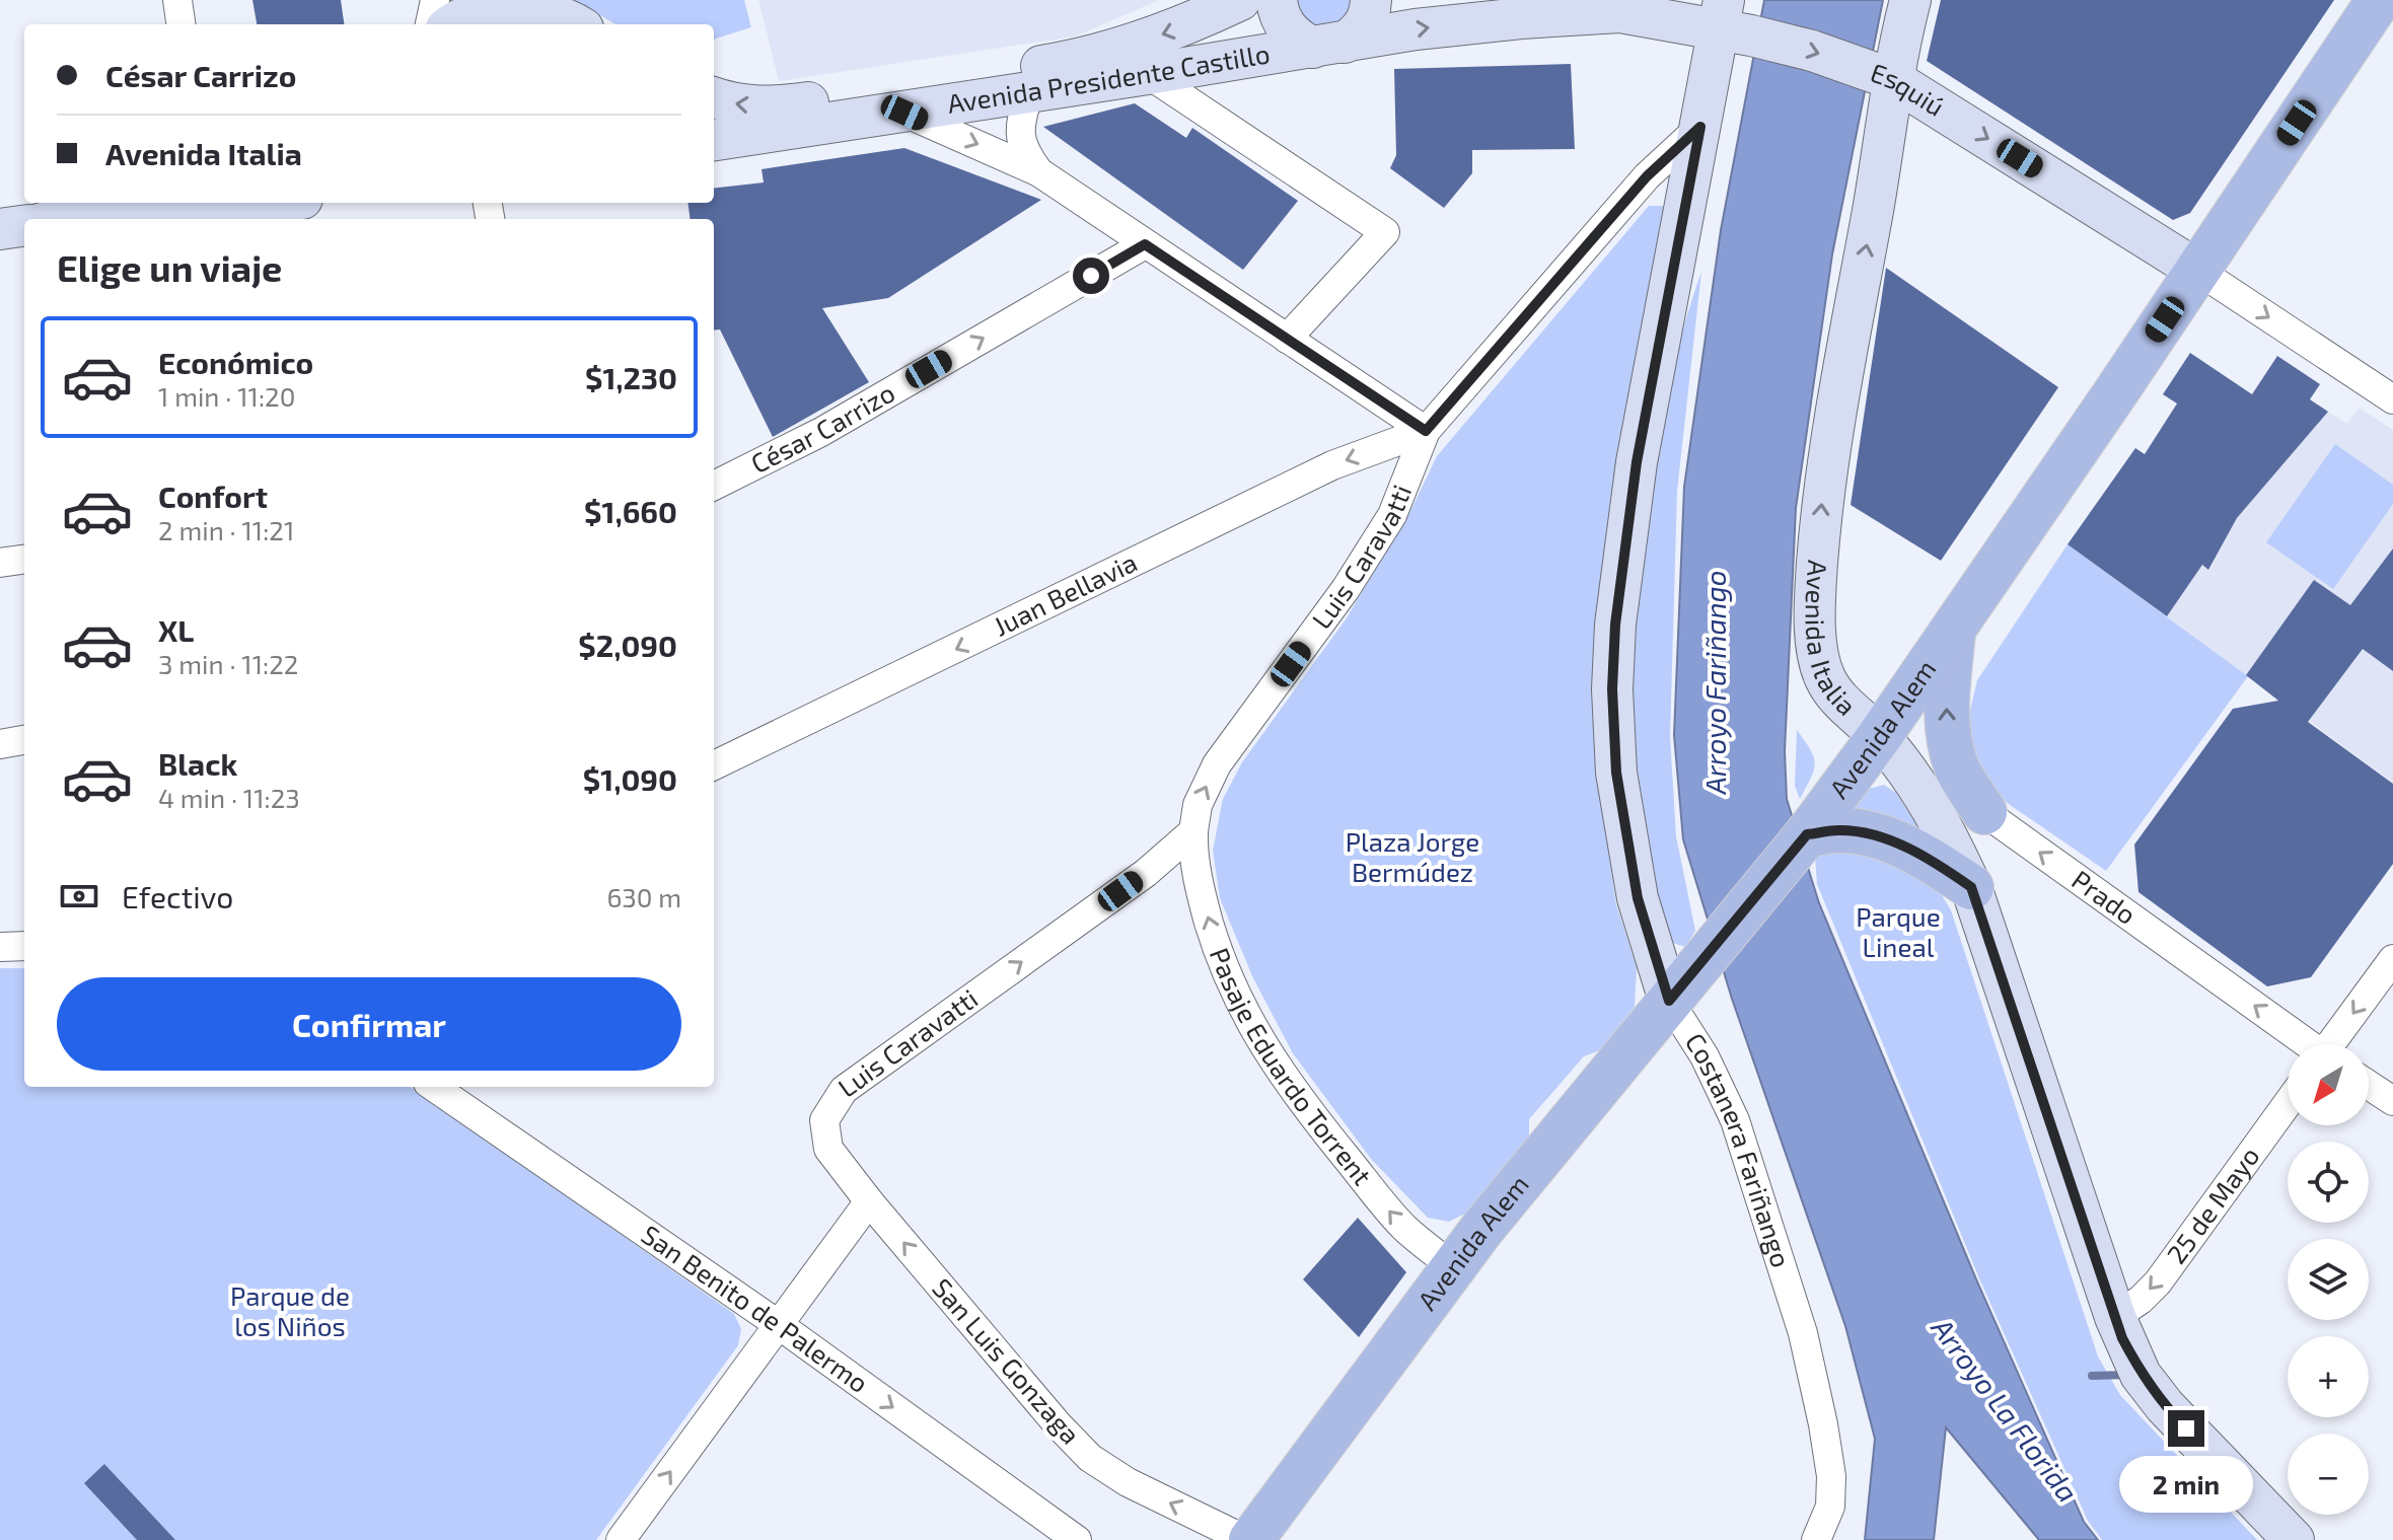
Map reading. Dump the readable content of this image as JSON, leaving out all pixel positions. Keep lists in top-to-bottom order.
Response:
{
  "streets": {
    "main road": [
      "Avenida Presidente Castillo",
      "Esquiú",
      "Avenida Italia",
      "Avenida Alem",
      "Costanera Fariñango"
    ],
    "street": [
      "César Carrizo",
      "Luis Caravatti",
      "Juan Bellavia",
      "Prado",
      "Pasaje Eduardo Torrent",
      "25 de Mayo",
      "San Benito de Palermo",
      "San Luis Gonzaga"
    ]
  },
  "crossings": [
    ["Avenida Presidente Castillo", "Esquiú"],
    ["Esquiú", "Avenida Italia"],
    ["Esquiú", "Avenida Alem"],
    ["Esquiú", "Costanera Fariñango"],
    ["Luis Caravatti", "Juan Bellavia"],
    ["Luis Caravatti", "Pasaje Eduardo Torrent"],
    ["Luis Caravatti", "Costanera Fariñango"],
    ["Luis Caravatti", "San Luis Gonzaga"],
    ["Avenida Italia", "Avenida Alem"],
    ["Avenida Italia", "Prado"],
    ["Avenida Italia", "25 de Mayo"],
    ["Avenida Alem", "Prado"],
    ["Avenida Alem", "Pasaje Eduardo Torrent"],
    ["Avenida Alem", "Costanera Fariñango"],
    ["Avenida Alem", "San Luis Gonzaga"]
  ],
  "one_way": [
    "Esquiú",
    "César Carrizo",
    "Luis Caravatti",
    "Juan Bellavia",
    "Avenida Italia",
    "Prado",
    "Pasaje Eduardo Torrent",
    "25 de Mayo",
    "San Benito de Palermo",
    "San Luis Gonzaga"
  ],
  "water": ["Arroyo Fariñango", "Arroyo La Florida"],
  "parks": ["Plaza Jorge Bermúdez", "Parque Lineal", "Parque de los Niños"],
  "north": "bottom left",
  "page": {
    "banner": ["César Carrizo", "Avenida Italia"],
    "heading": "Elige un viaje",
    "list": [
      {
        "name": "Económico",
        "note": "1 min · 11:20",
        "value": "$1,230"
      },
      {
        "name": "Confort",
        "note": "2 min · 11:21",
        "value": "$1,660"
      },
      {
        "name": "XL",
        "note": "3 min · 11:22",
        "value": "$2,090"
      },
      {
        "name": "Black",
        "note": "4 min · 11:23",
        "value": "$1,090"
      }
    ],
    "pay": ["Efectivo", "630 m"],
    "buttons": "Confirmar",
    "map_buttons": ["+", "−"],
    "bubble": "2 min"
  }
}
